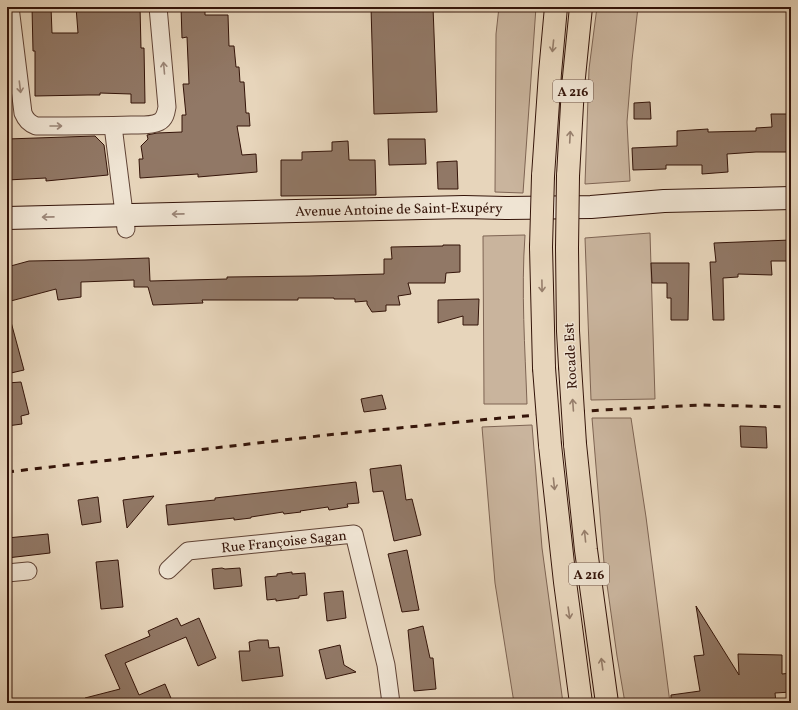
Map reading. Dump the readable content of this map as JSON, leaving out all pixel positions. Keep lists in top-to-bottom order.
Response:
{
  "streets": {
    "highway": ["A 216", "Rocade Est"],
    "main road": ["Avenue Antoine de Saint-Exupéry"],
    "street": ["Rue Françoise Sagan"]
  }
}
